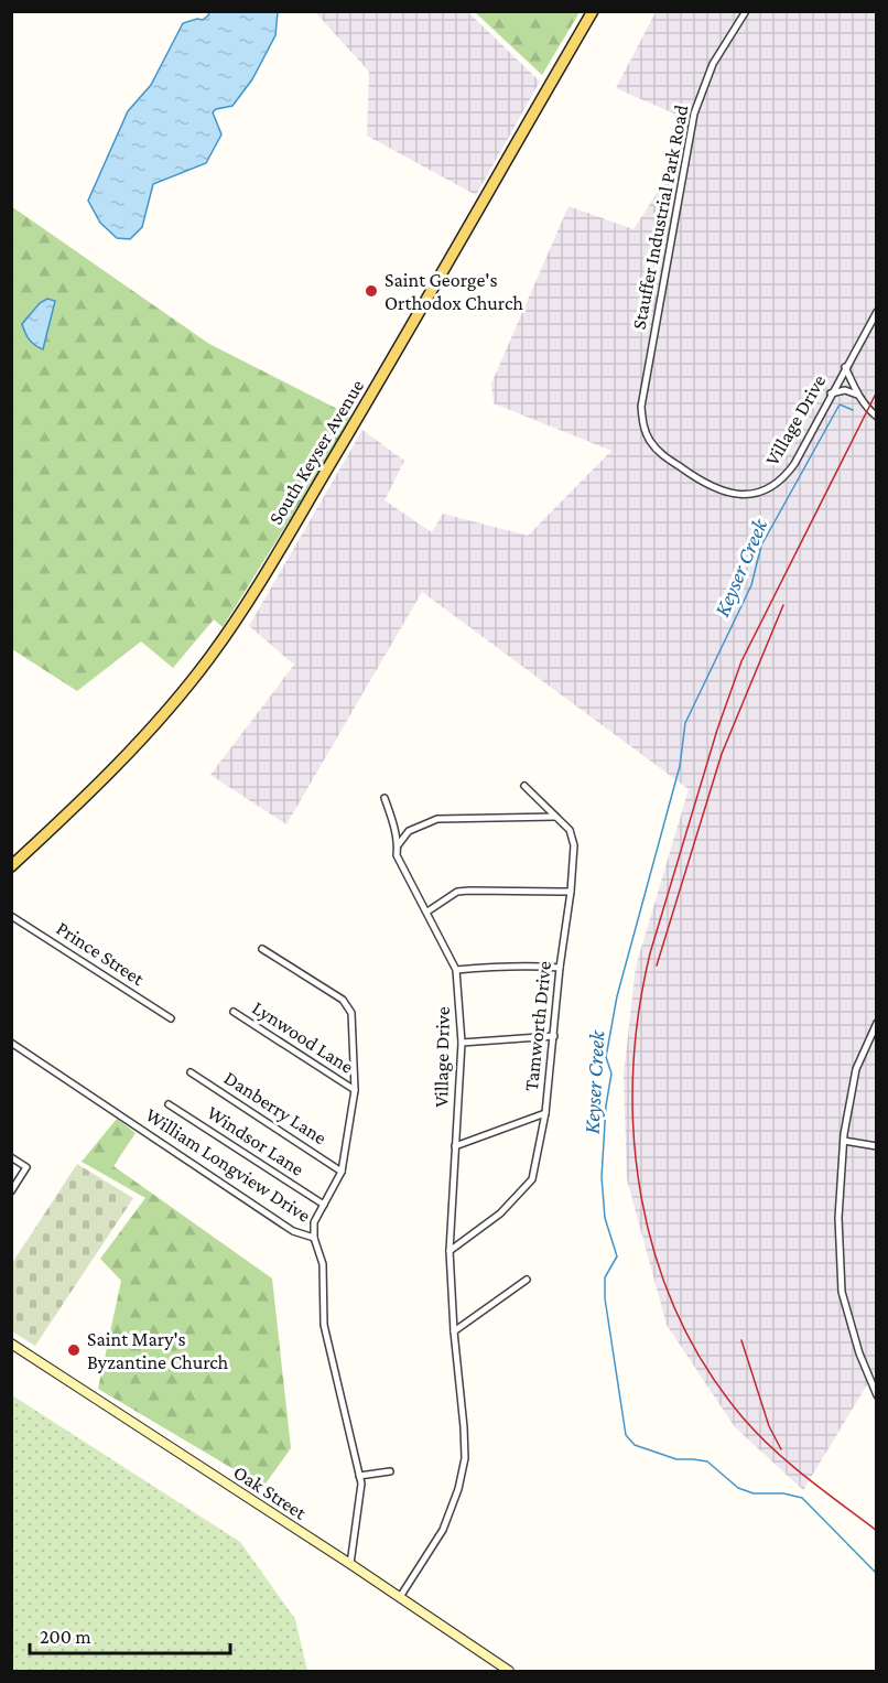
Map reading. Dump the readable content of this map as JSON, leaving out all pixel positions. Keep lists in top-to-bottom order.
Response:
{
  "streets": {
    "main road": ["South Keyser Avenue"],
    "street": [
      "Stauffer Industrial Park Road",
      "Village Drive",
      "Prince Street",
      "Tamworth Drive",
      "Lynwood Lane",
      "Danberry Lane",
      "Windsor Lane",
      "William Longview Drive",
      "Oak Street"
    ]
  },
  "crossings": [
    ["Stauffer Industrial Park Road", "Village Drive"],
    ["Village Drive", "Tamworth Drive"],
    ["Village Drive", "Oak Street"],
    ["William Longview Drive", "Oak Street"]
  ],
  "water": ["Keyser Creek"],
  "places": ["Saint George's Orthodox Church", "Saint Mary's Byzantine Church"],
  "scale_bar": "200 m"
}
